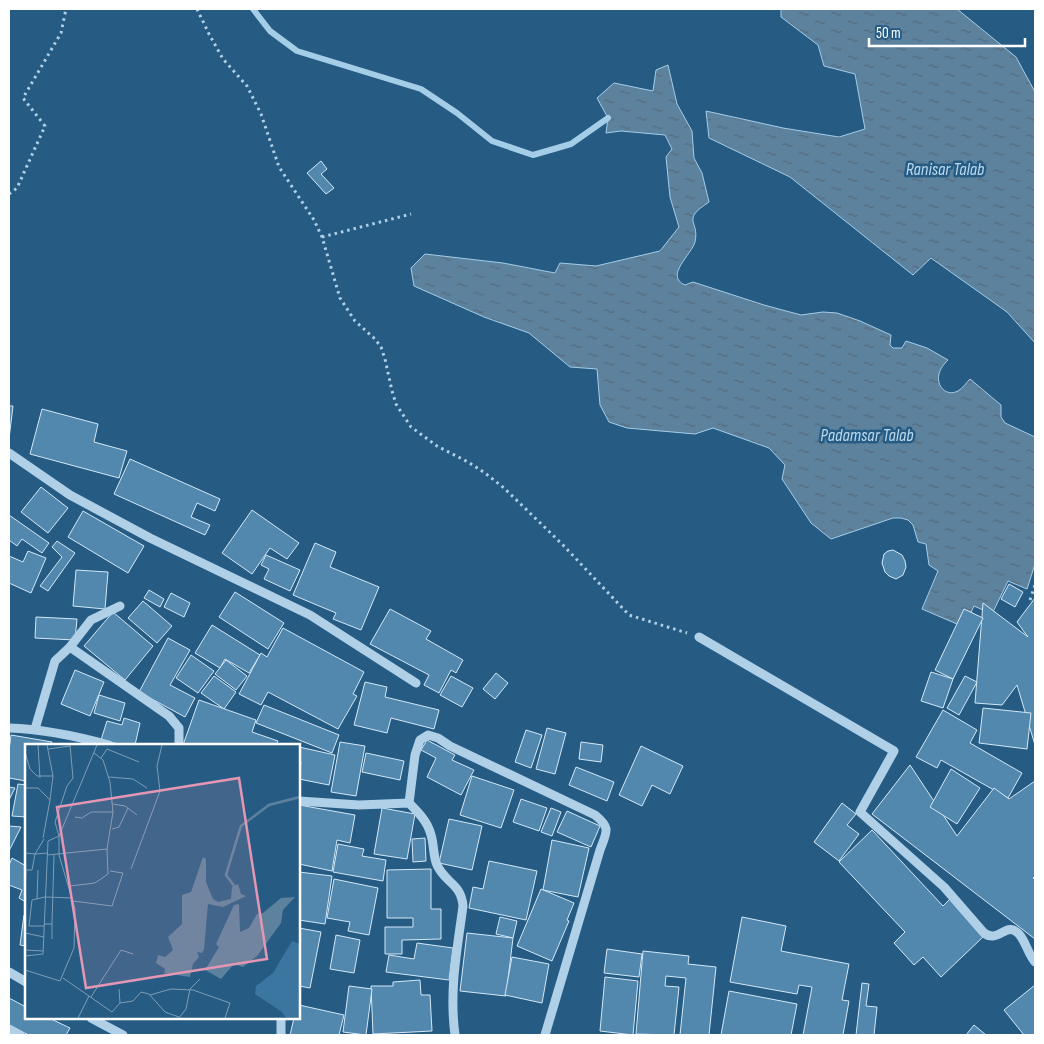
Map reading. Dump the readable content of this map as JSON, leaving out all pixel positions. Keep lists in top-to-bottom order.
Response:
{
  "water": ["Ranisar Talab", "Padamsar Talab"],
  "scale_bar": "50 m"
}
